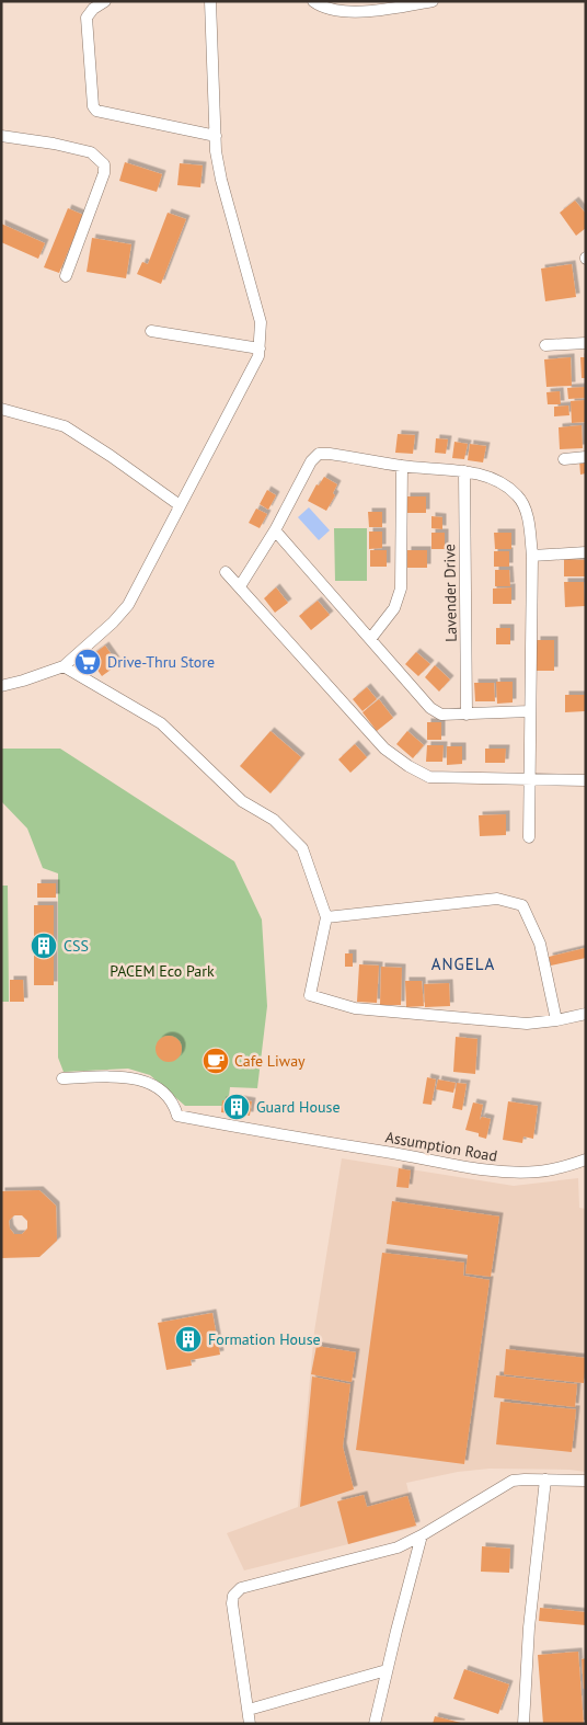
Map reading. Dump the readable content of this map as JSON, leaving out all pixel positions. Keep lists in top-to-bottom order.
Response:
{
  "streets": {
    "street": ["Lavender Drive", "Assumption Road"]
  },
  "districts": ["ANGELA"],
  "parks": ["PACEM Eco Park"],
  "places": {
    "supermarket": ["Drive-Thru Store"],
    "building": ["CSS", "Guard House", "Formation House"],
    "cafe": ["Cafe Liway"]
  }
}
